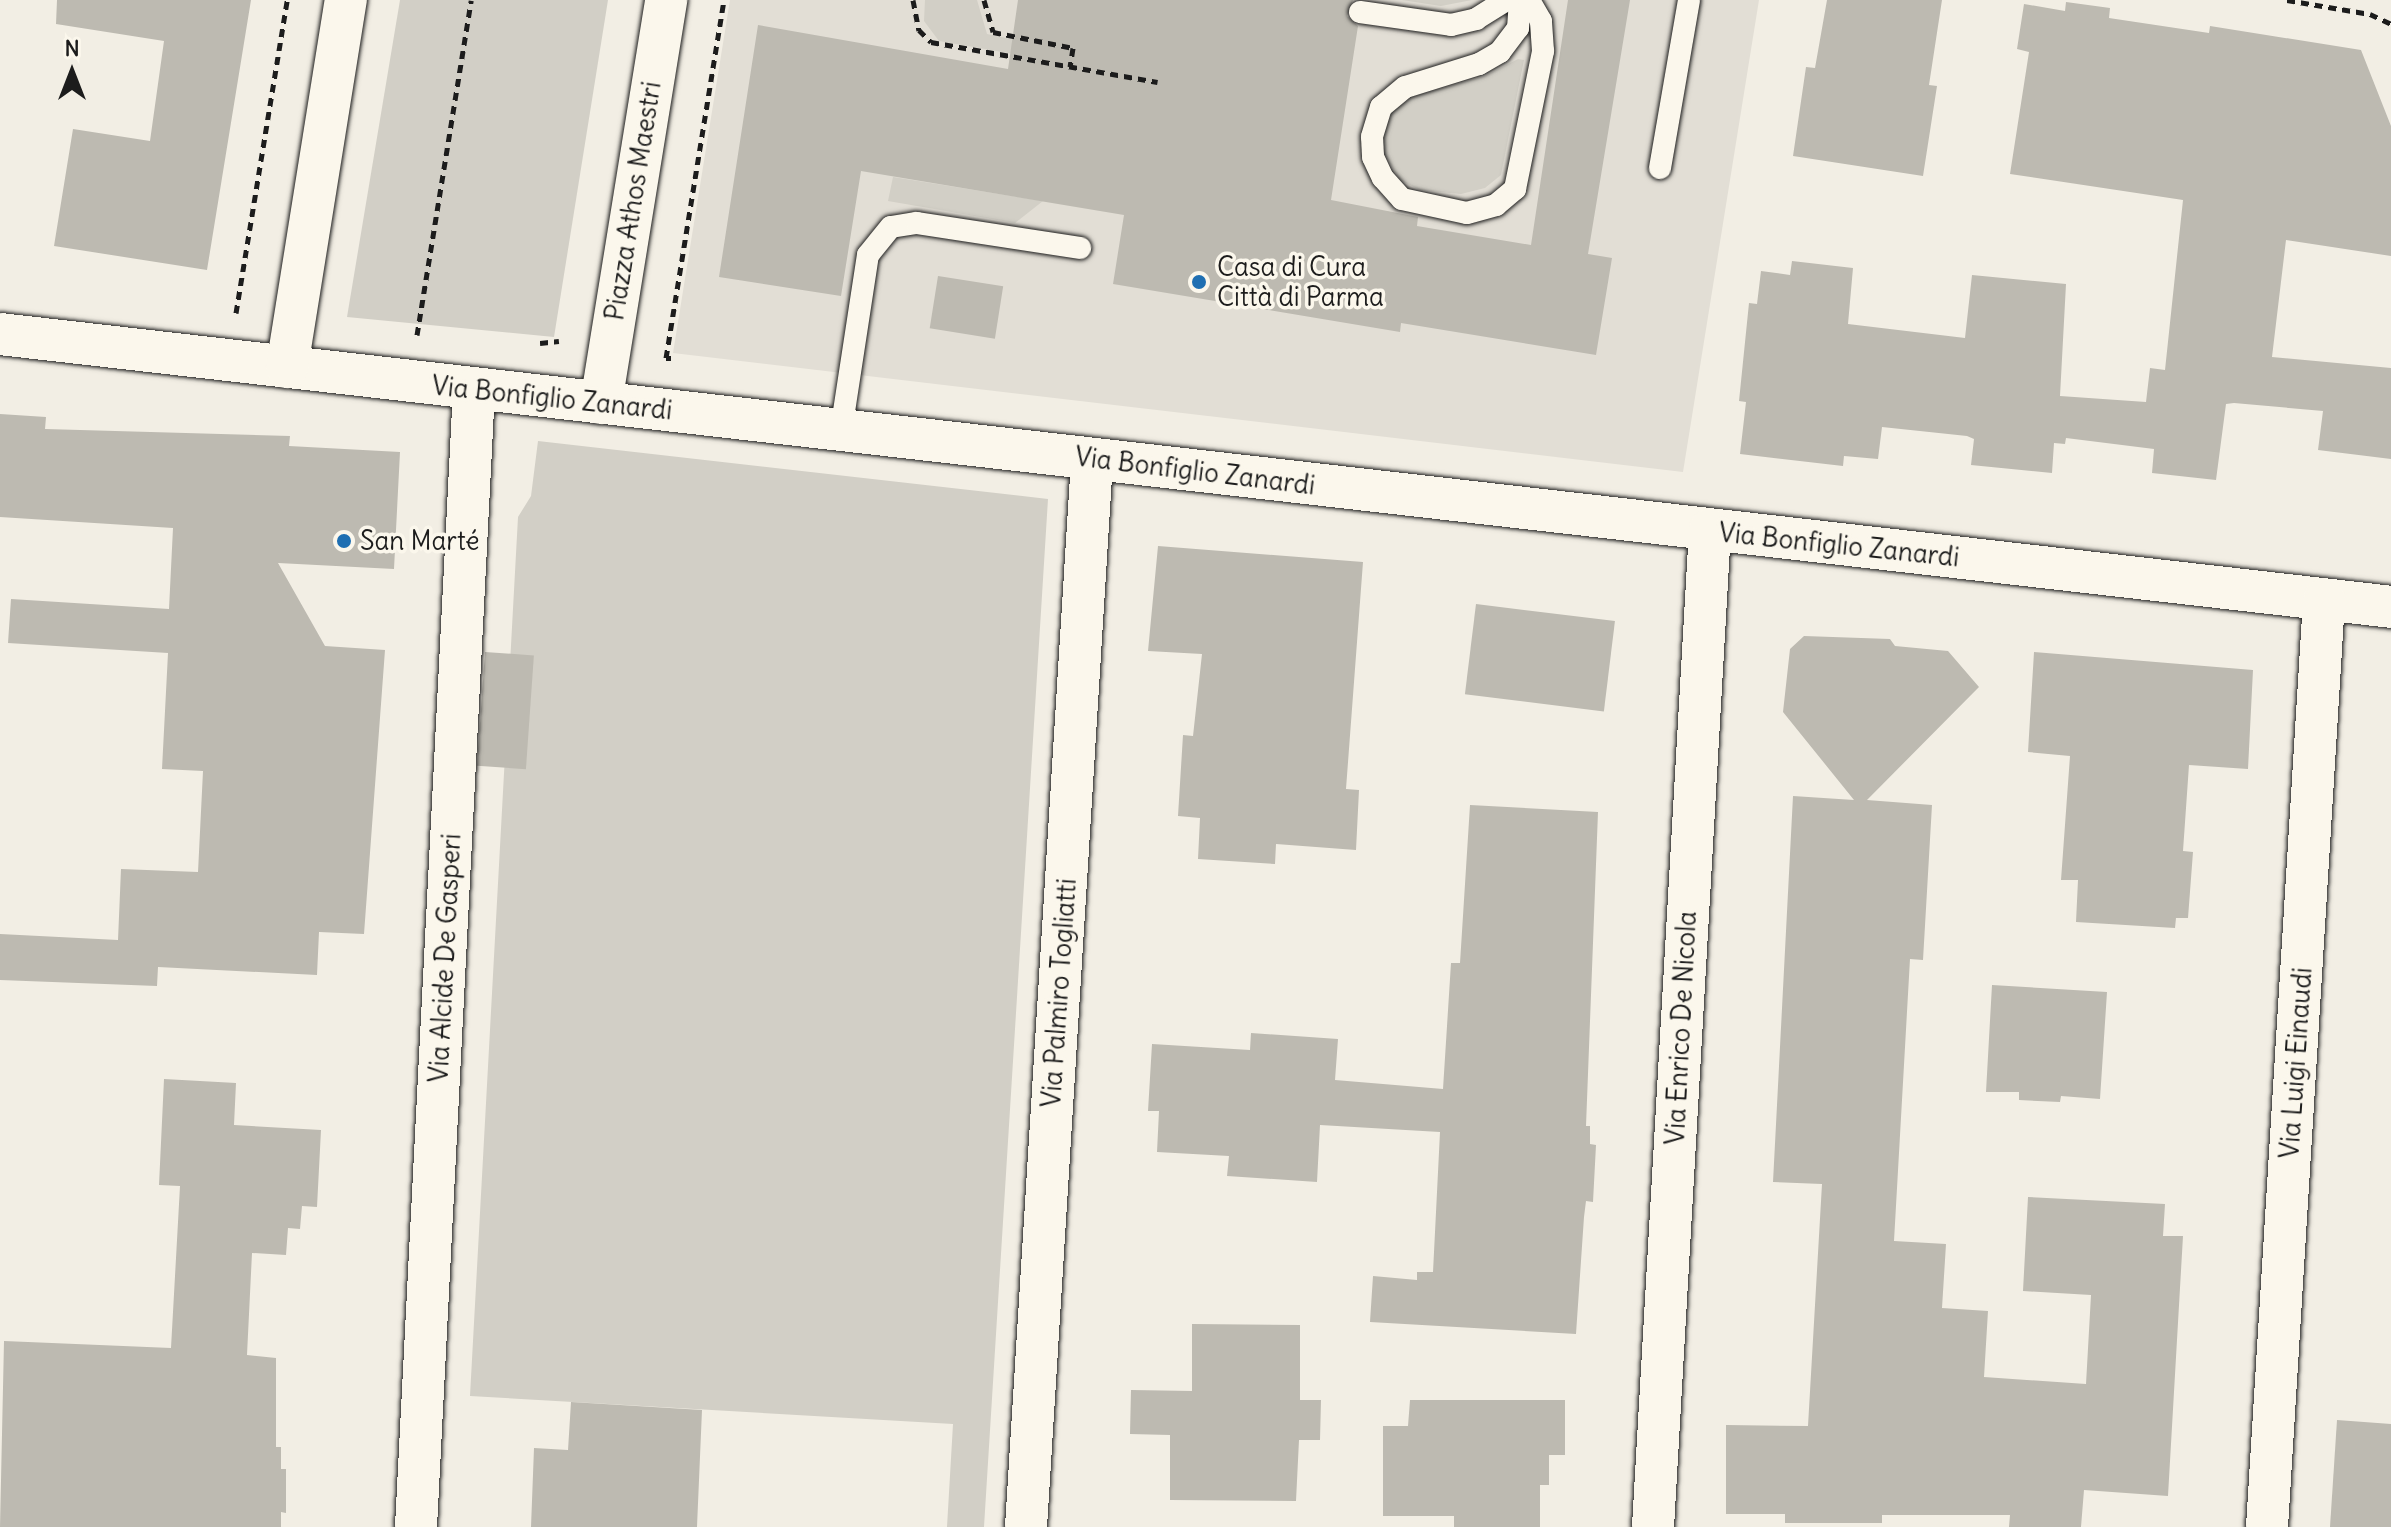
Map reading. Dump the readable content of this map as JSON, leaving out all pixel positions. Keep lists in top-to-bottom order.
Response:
{
  "streets": {
    "street": [
      "Piazza Athos Maestri",
      "Via Bonfiglio Zanardi",
      "Via Alcide De Gasperi",
      "Via Palmiro Togliatti",
      "Via Enrico De Nicola",
      "Via Luigi Einaudi"
    ]
  },
  "crossings": [
    ["Piazza Athos Maestri", "Via Bonfiglio Zanardi"],
    ["Via Bonfiglio Zanardi", "Via Alcide De Gasperi"],
    ["Via Bonfiglio Zanardi", "Via Palmiro Togliatti"],
    ["Via Bonfiglio Zanardi", "Via Enrico De Nicola"],
    ["Via Bonfiglio Zanardi", "Via Luigi Einaudi"]
  ],
  "places": ["Casa di Cura Città di Parma", "San Marté"],
  "north": "top"
}
